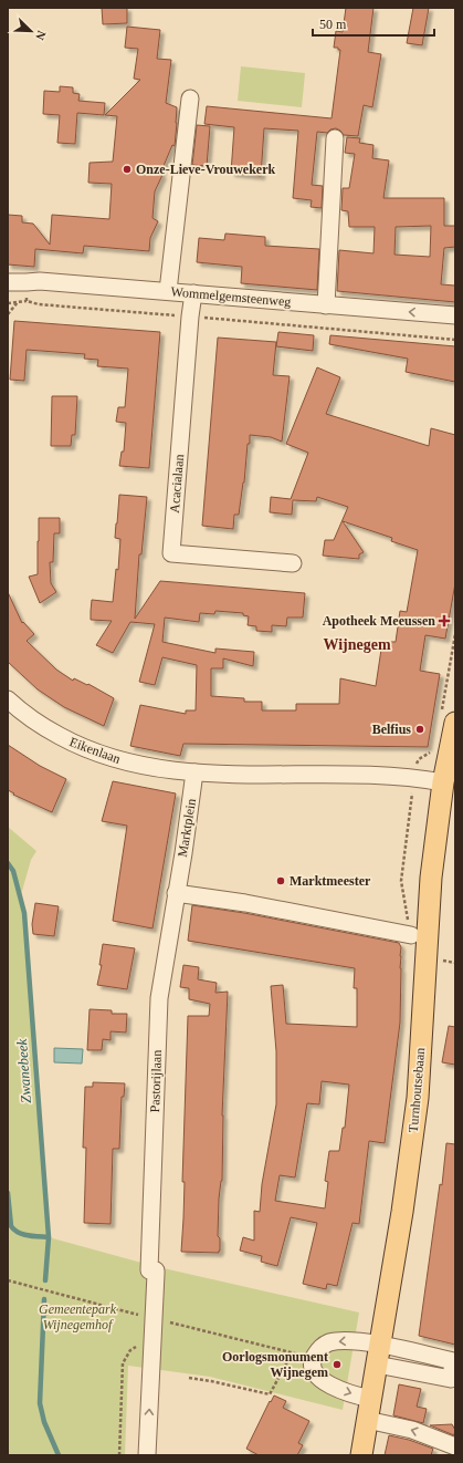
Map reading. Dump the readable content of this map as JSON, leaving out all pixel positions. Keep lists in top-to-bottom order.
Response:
{
  "streets": {
    "main road": ["Turnhoutsebaan"],
    "street": [
      "Wommelgemsteenweg",
      "Acacialaan",
      "Eikenlaan",
      "Marktplein",
      "Pastorijlaan"
    ]
  },
  "crossings": [
    ["Wommelgemsteenweg", "Acacialaan"],
    ["Eikenlaan", "Marktplein"],
    ["Marktplein", "Pastorijlaan"]
  ],
  "districts": ["Wijnegem"],
  "water": ["Zwanebeek"],
  "parks": ["Gemeentepark Wijnegemhof"],
  "places": {
    "other": [
      "Onze-Lieve-Vrouwekerk",
      "Belfius",
      "Marktmeester",
      "Oorlogsmonument Wijnegem"
    ],
    "health": ["Apotheek Meeussen"]
  },
  "scale_bar": "50 m",
  "north": "bottom right"
}
